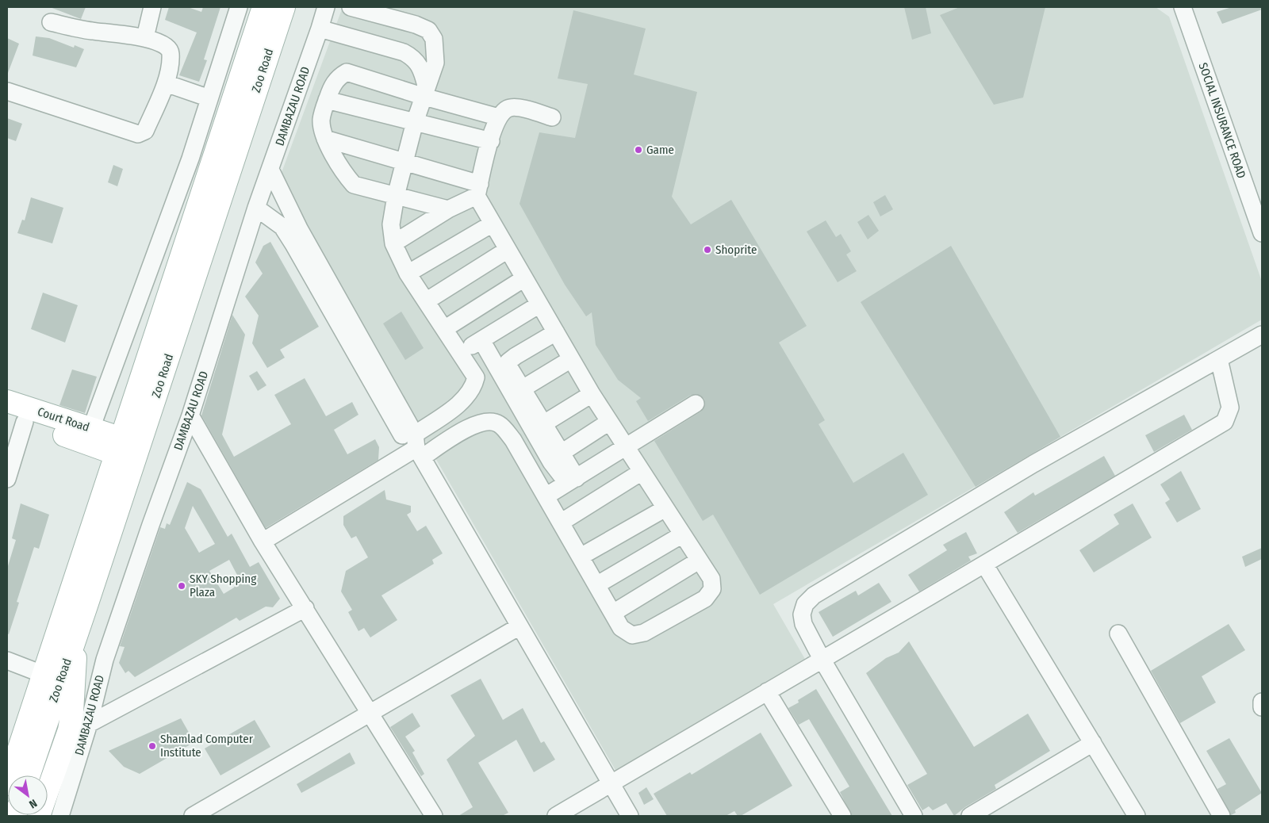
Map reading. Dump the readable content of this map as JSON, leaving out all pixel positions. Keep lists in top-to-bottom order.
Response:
{
  "streets": {
    "main road": ["Zoo Road", "Court Road"],
    "street": ["DAMBAZAU ROAD", "SOCIAL INSURANCE ROAD"]
  },
  "crossings": [
    ["Zoo Road", "Court Road"]
  ],
  "places": [
    "Game",
    "Shoprite",
    "SKY Shopping Plaza",
    "Shamlad Computer Institute"
  ],
  "north": "bottom right"
}
